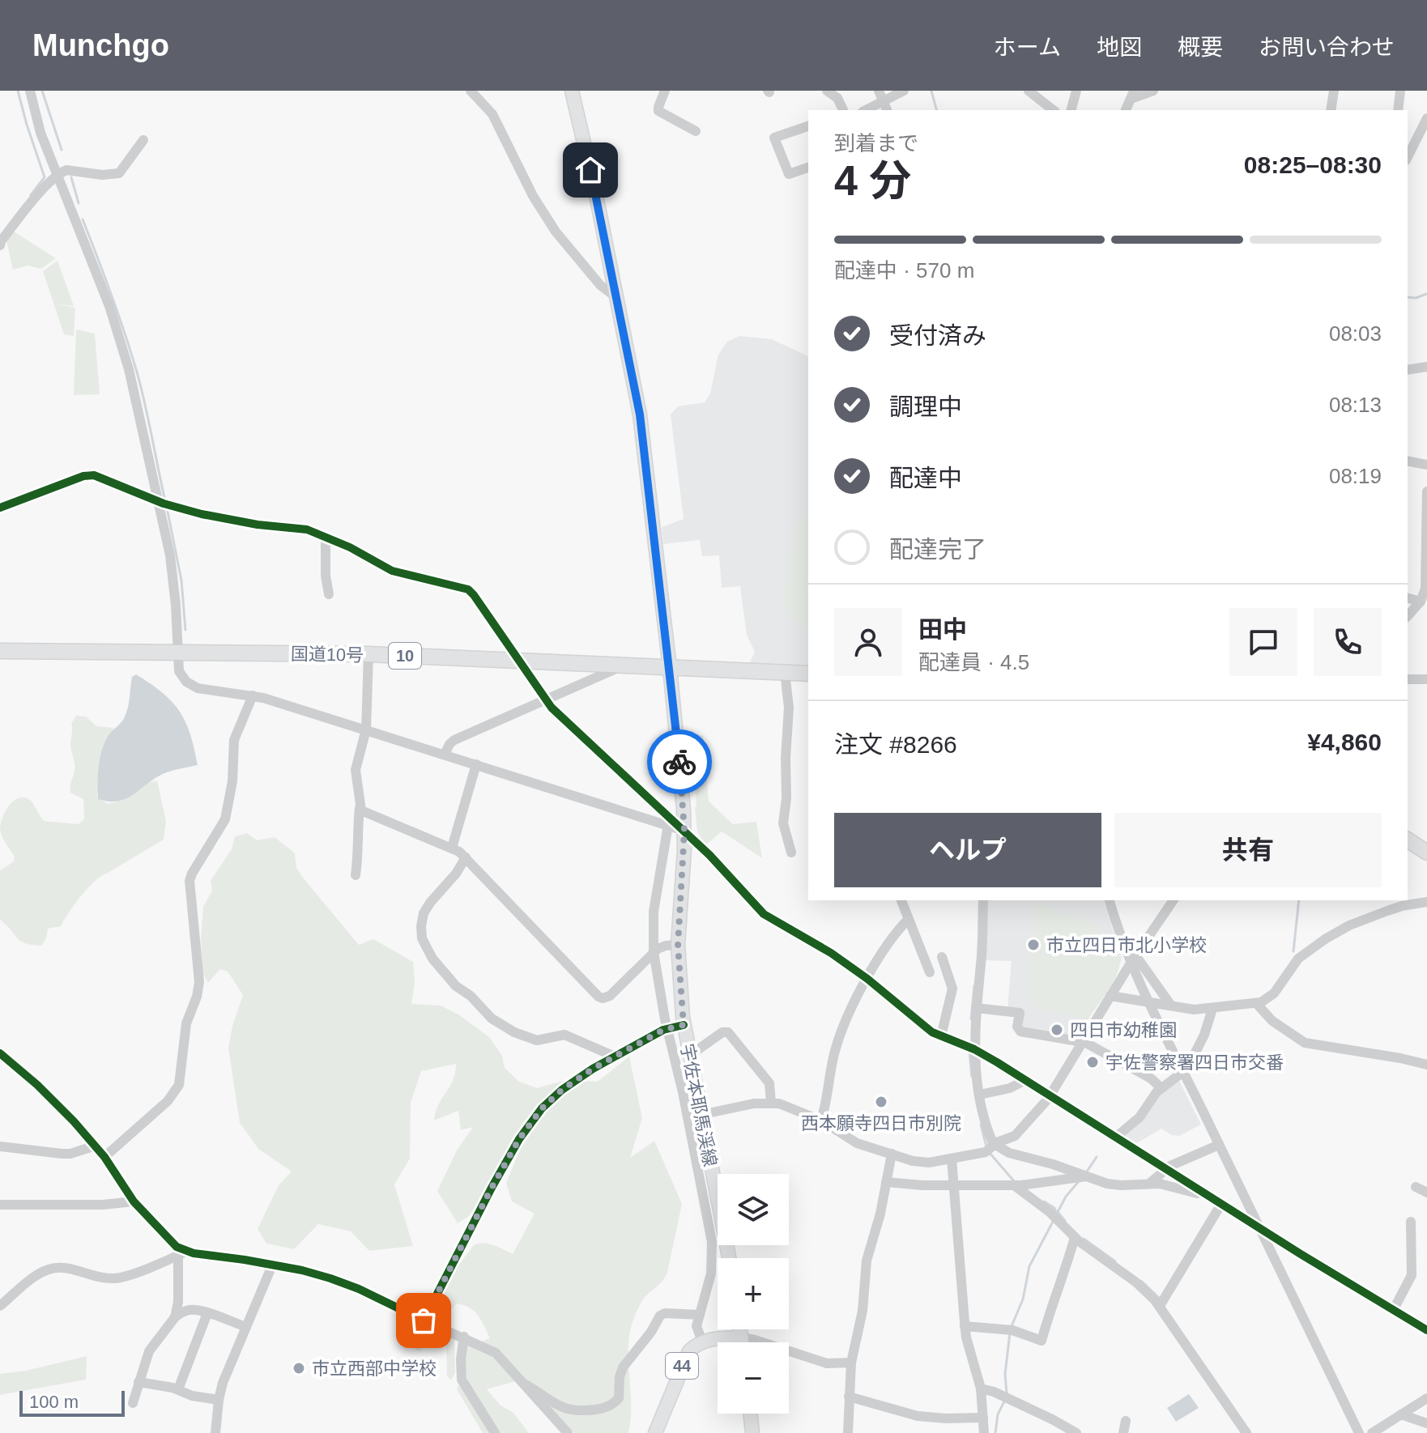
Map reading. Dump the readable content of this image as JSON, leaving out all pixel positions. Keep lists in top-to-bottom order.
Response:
{
  "streets": {
    "highway": ["国道10号", "10"],
    "main road": ["宇佐本耶馬渓線", "44"]
  },
  "crossings": [
    ["国道10号", "宇佐本耶馬渓線"],
    ["宇佐本耶馬渓線", "44"]
  ],
  "places": [
    "市立四日市北小学校",
    "四日市幼稚園",
    "宇佐警察署四日市交番",
    "西本願寺四日市別院",
    "市立西部中学校"
  ],
  "scale_bar": "100 m",
  "page": {
    "header": "Munchgo",
    "nav": [
      "ホーム",
      "地図",
      "概要",
      "お問い合わせ"
    ],
    "heading": ["4 分", "到着まで", "08:25–08:30"],
    "panel": [
      "田中",
      "配達員 · 4.5",
      "注文 #8266",
      "¥4,860"
    ],
    "bar": "配達中 · 570 m",
    "list": [
      ["受付済み", "08:03"],
      ["調理中", "08:13"],
      ["配達中", "08:19"],
      "配達完了"
    ],
    "buttons": ["ヘルプ", "共有"],
    "map_buttons": ["+", "−"],
    "scale": "100 m"
  }
}
